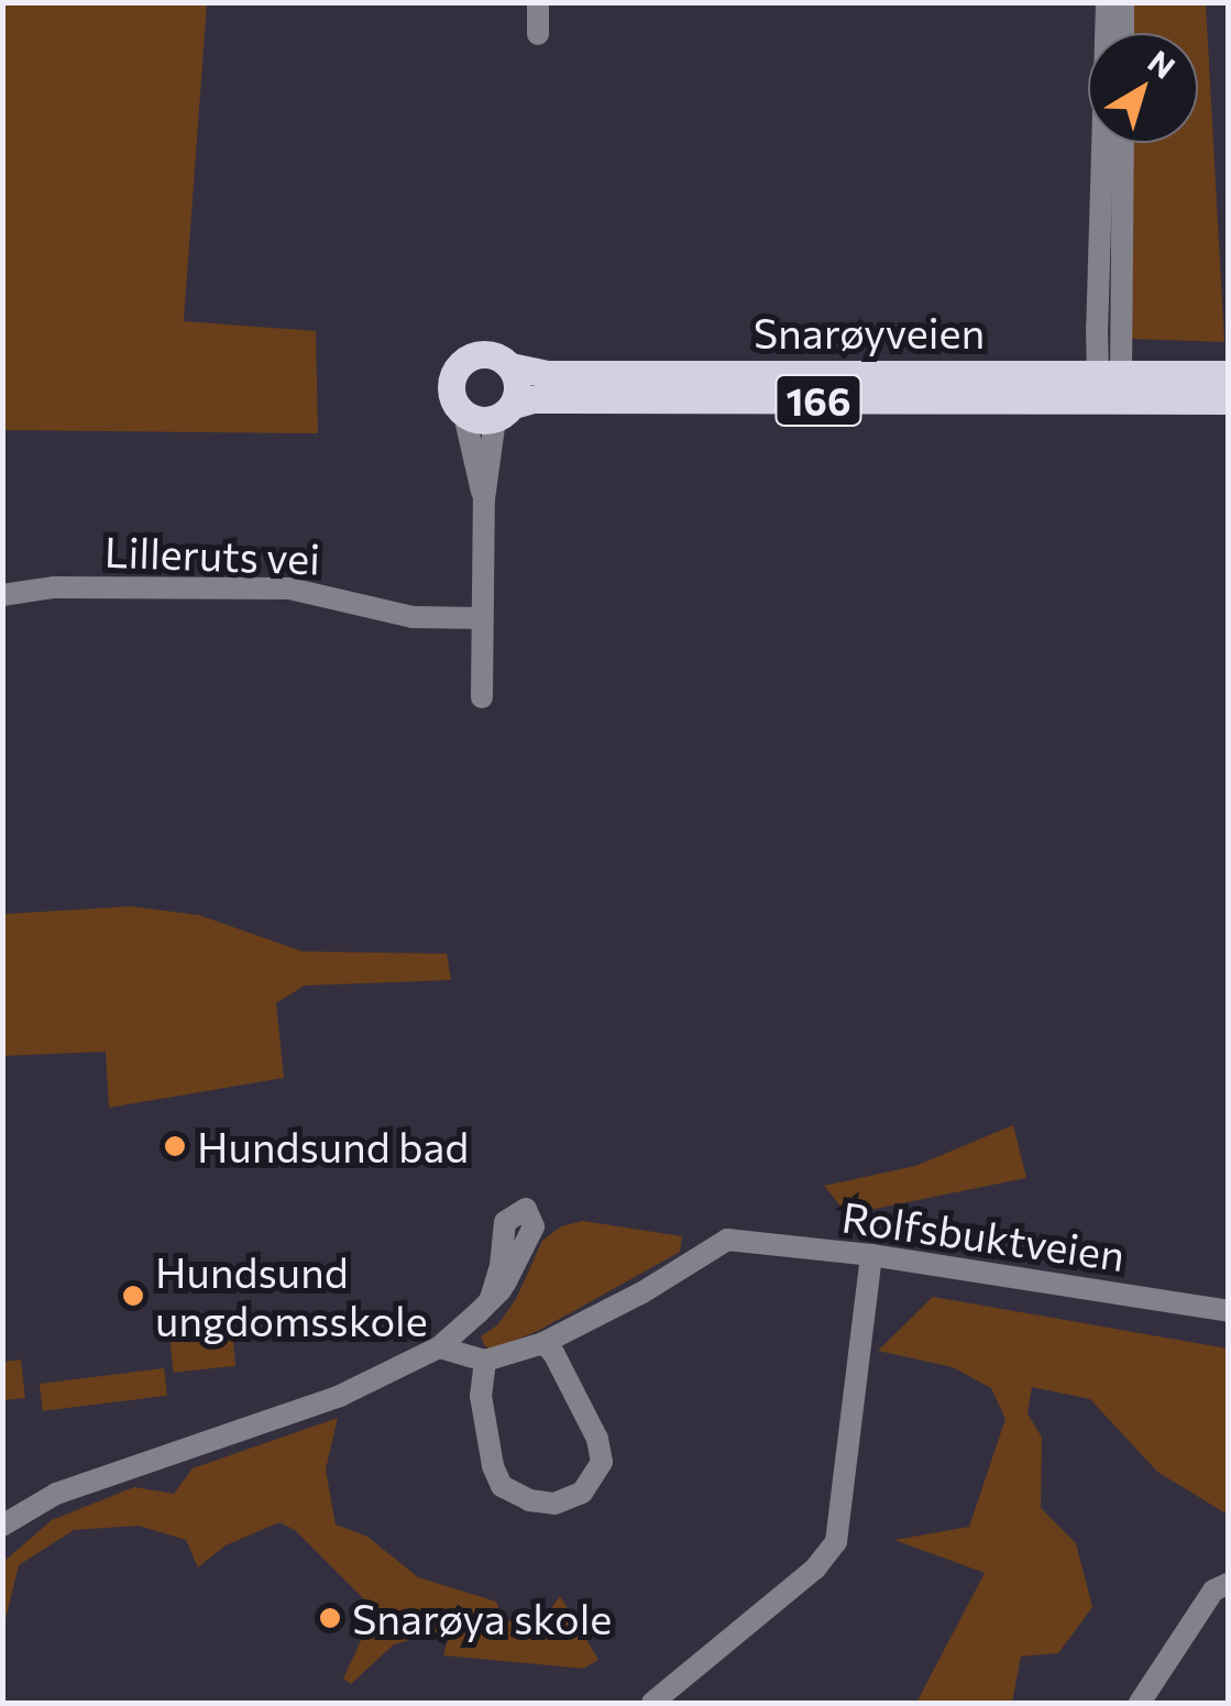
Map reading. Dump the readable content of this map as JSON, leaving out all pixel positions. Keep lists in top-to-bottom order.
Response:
{
  "streets": {
    "main road": ["Snarøyveien", "166"],
    "street": ["Lilleruts vei", "Rolfsbuktveien"]
  },
  "crossings": [
    ["Snarøyveien", "166"]
  ],
  "places": ["Hundsund bad", "Hundsund ungdomsskole", "Snarøya skole"],
  "north": "top right"
}
